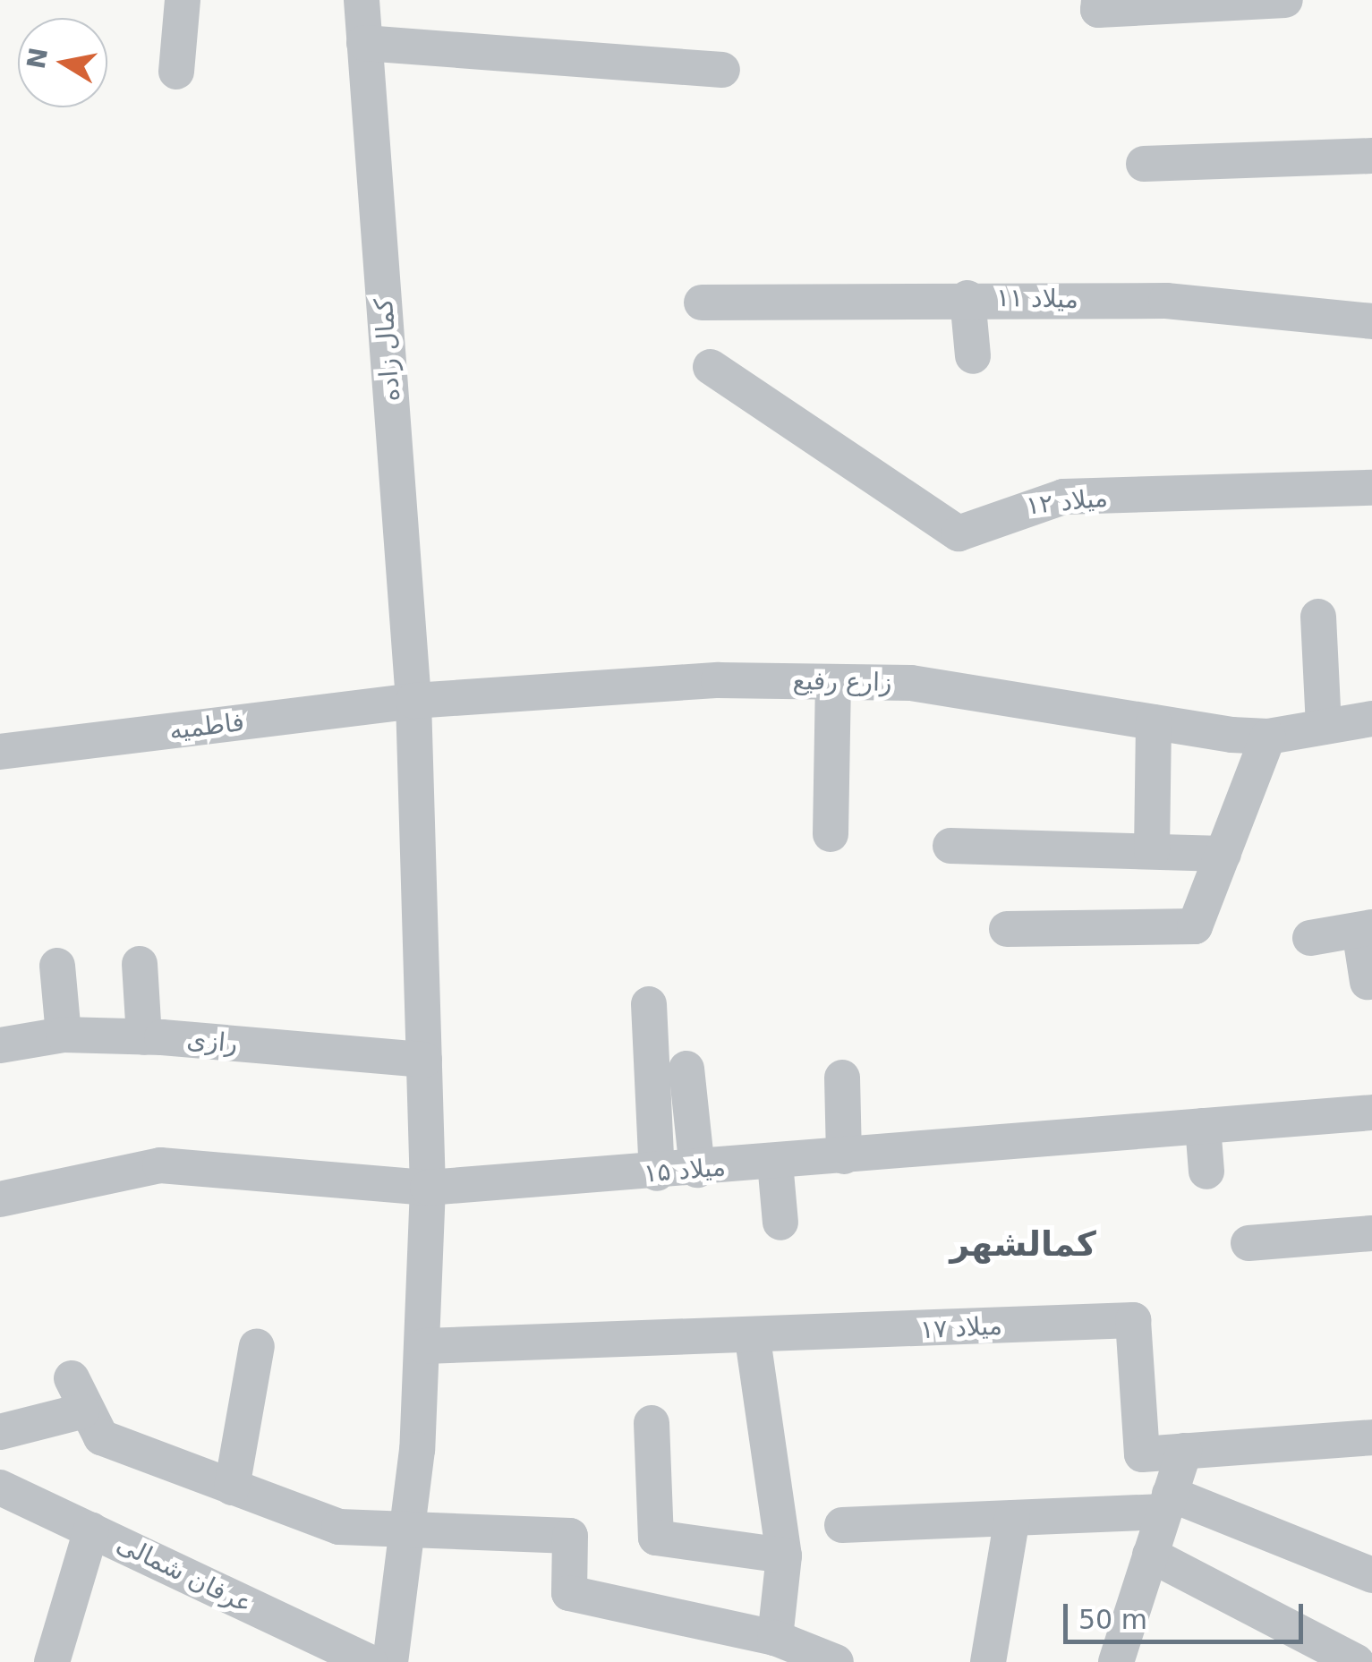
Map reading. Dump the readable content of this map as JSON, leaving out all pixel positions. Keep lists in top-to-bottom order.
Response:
{
  "streets": {
    "street": [
      "میلاد ۱۱",
      "کمال زاده",
      "میلاد ۱۲",
      "زارع رفیع",
      "فاطمیه",
      "رازی",
      "میلاد ۱۵",
      "میلاد ۱۷",
      "عرفان شمالی"
    ]
  },
  "crossings": [
    ["کمال زاده", "زارع رفیع"],
    ["کمال زاده", "فاطمیه"],
    ["کمال زاده", "رازی"],
    ["کمال زاده", "میلاد ۱۵"],
    ["کمال زاده", "میلاد ۱۷"],
    ["زارع رفیع", "فاطمیه"]
  ],
  "districts": ["کمالشهر"],
  "scale_bar": "50 m",
  "north": "left"
}
